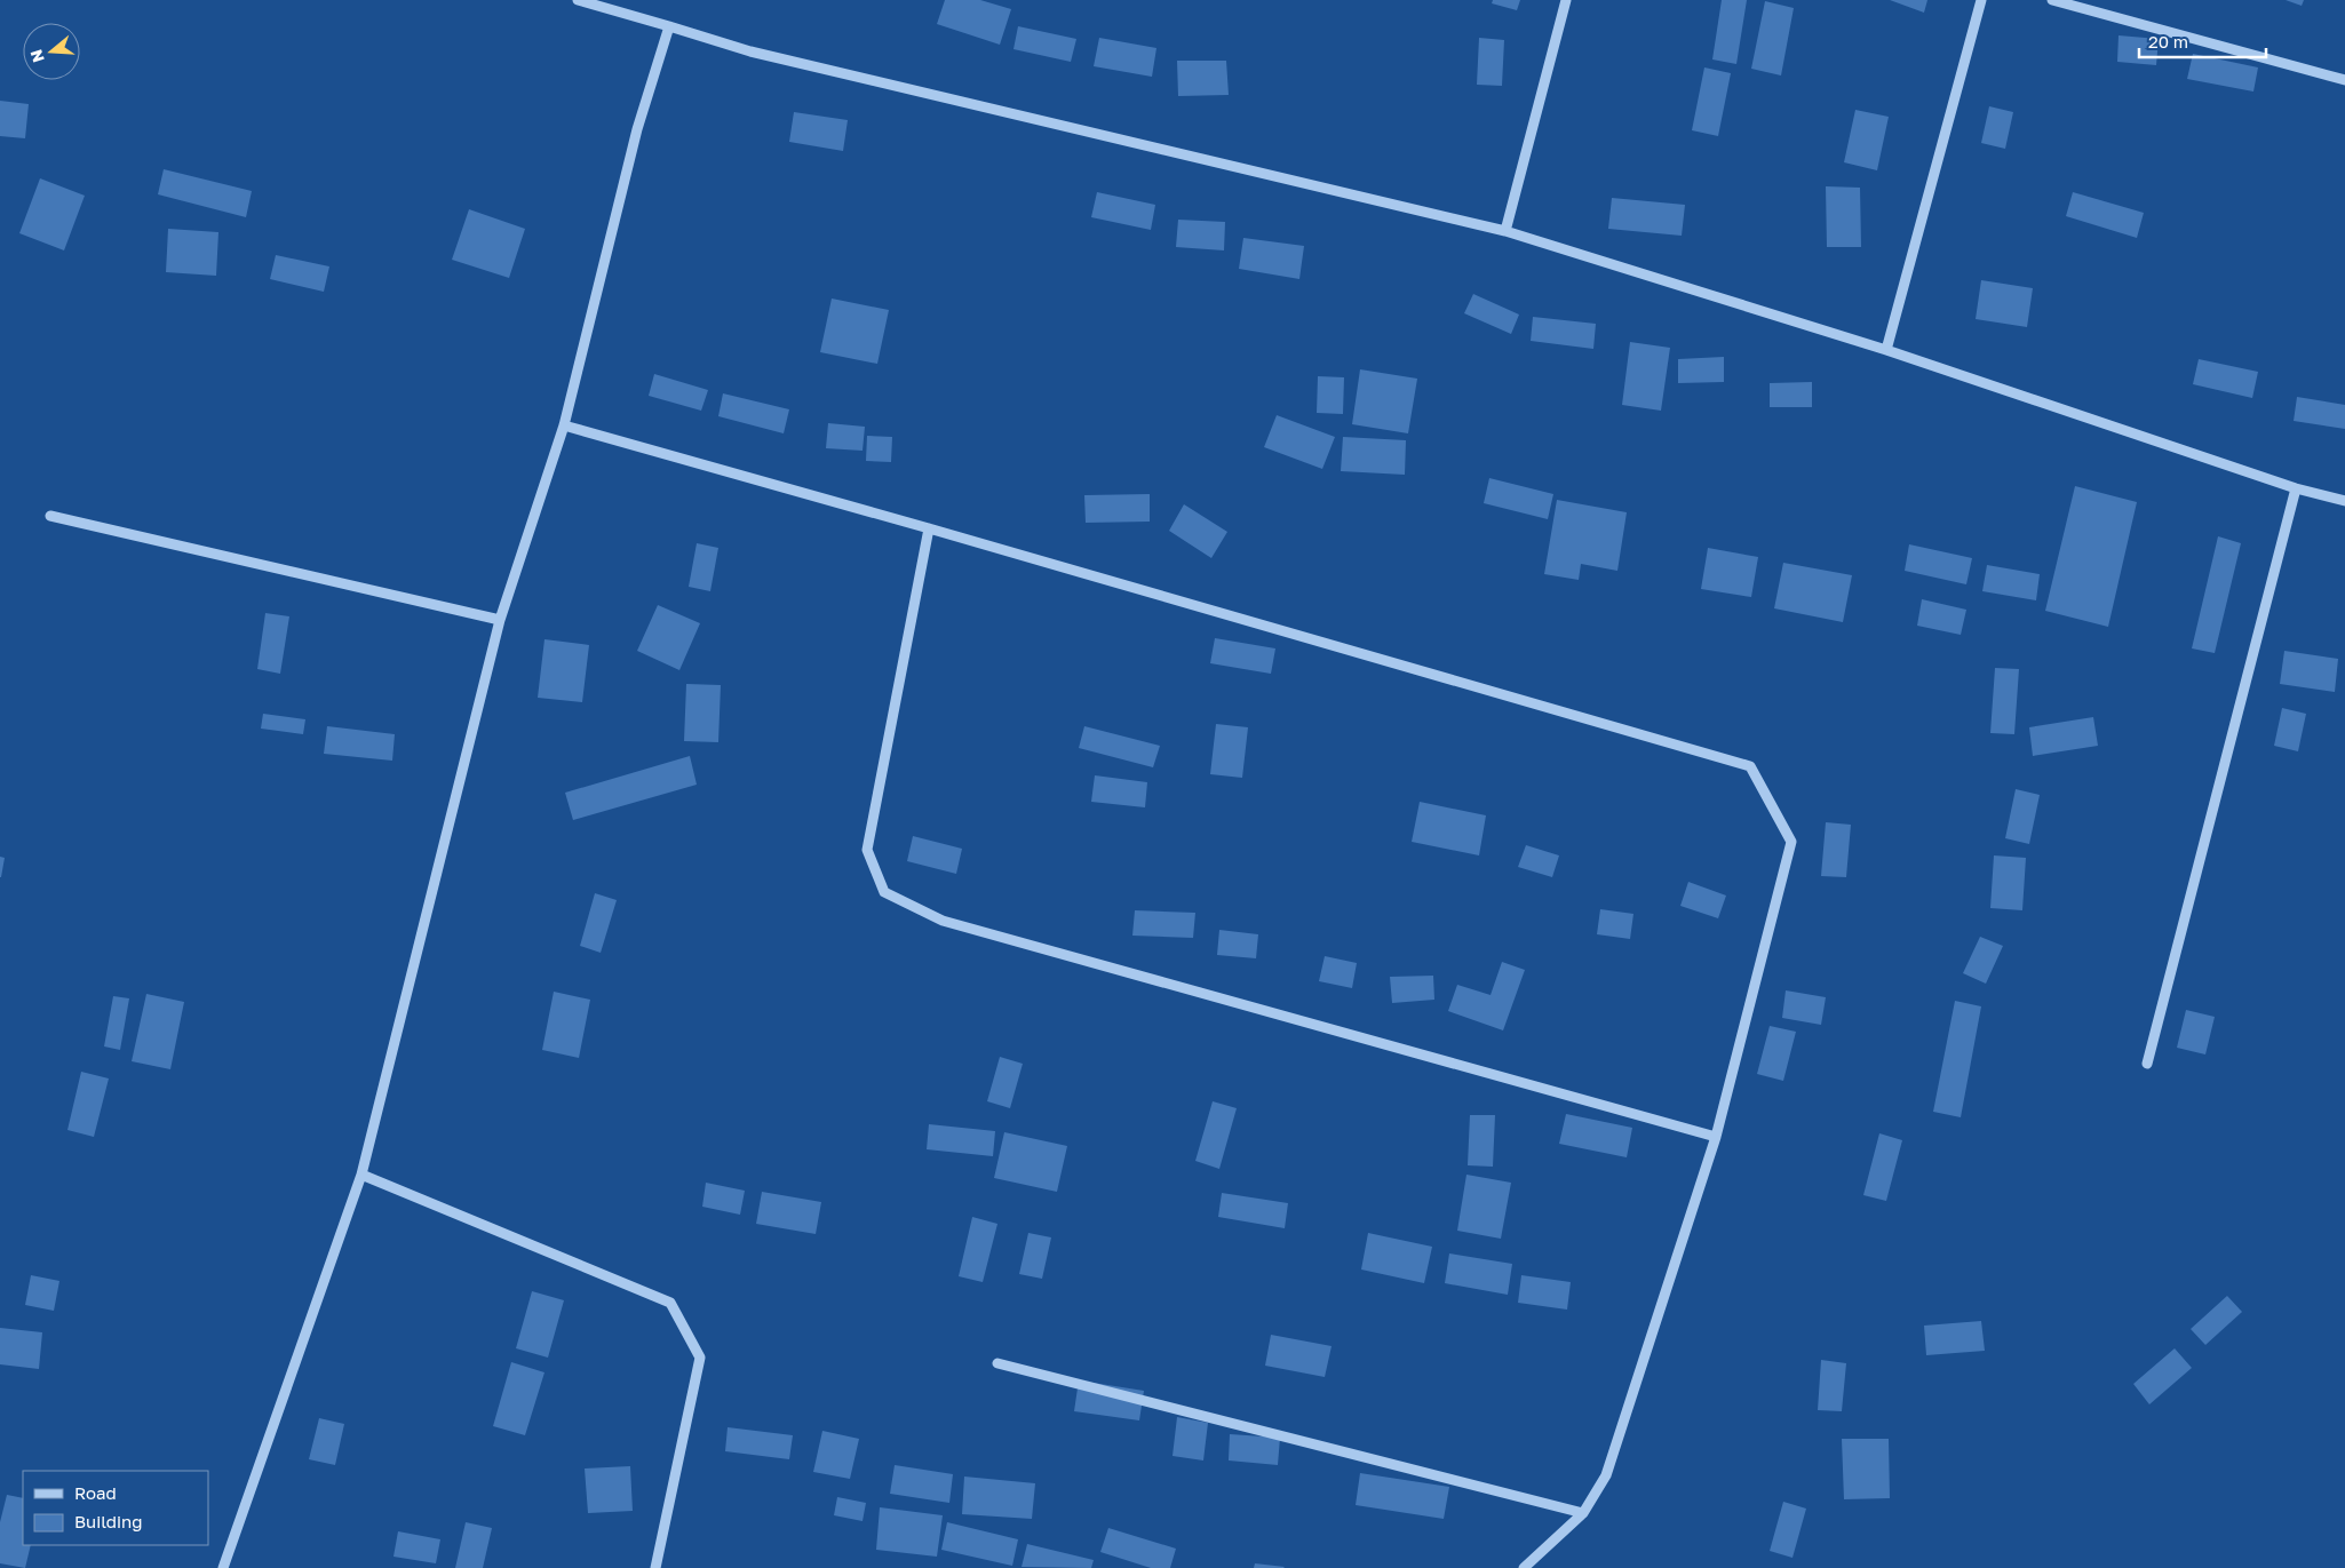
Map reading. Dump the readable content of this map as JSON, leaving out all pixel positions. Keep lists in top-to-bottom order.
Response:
{
  "legend": ["Road", "Building"],
  "scale_bar": "20 m",
  "north": "left"
}
